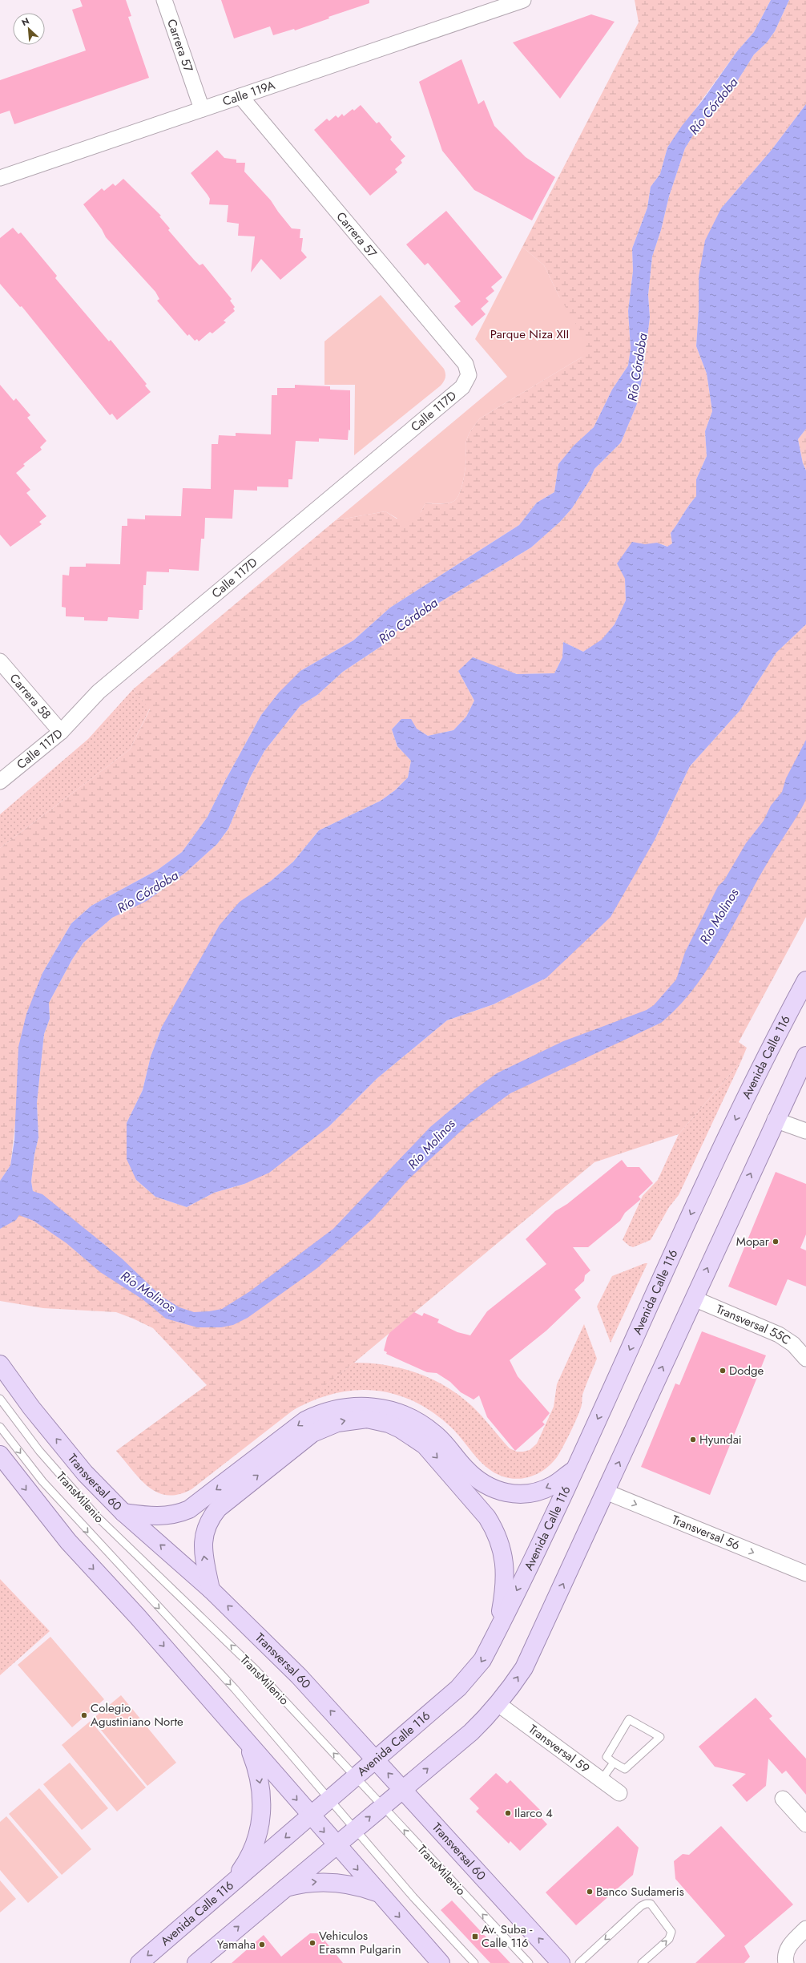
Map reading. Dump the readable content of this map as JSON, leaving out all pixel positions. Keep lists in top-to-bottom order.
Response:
{
  "streets": {
    "main road": ["Avenida Calle 116", "Transversal 60"],
    "street": [
      "Carrera 57",
      "Calle 119A",
      "Calle 117D",
      "Carrera 58",
      "Transversal 55C",
      "Transversal 56",
      "Transversal 59"
    ],
    "lane": ["TransMilenio"]
  },
  "crossings": [
    ["Carrera 57", "Calle 119A"],
    ["Carrera 57", "Calle 117D"],
    ["Calle 117D", "Carrera 58"],
    ["Avenida Calle 116", "Transversal 60"],
    ["Avenida Calle 116", "TransMilenio"]
  ],
  "one_way": ["Transversal 56"],
  "water": ["Río Córdoba", "Río Molinos"],
  "parks": ["Parque Niza XII"],
  "places": {
    "other": [
      "Mopar",
      "Dodge",
      "Hyundai",
      "Colegio Agustiniano Norte",
      "Ilarco 4",
      "Banco Sudameris",
      "Vehiculos Erasmn Pulgarin",
      "Yamaha"
    ],
    "transit": ["Av. Suba - Calle 116"]
  },
  "north": "top left"
}
